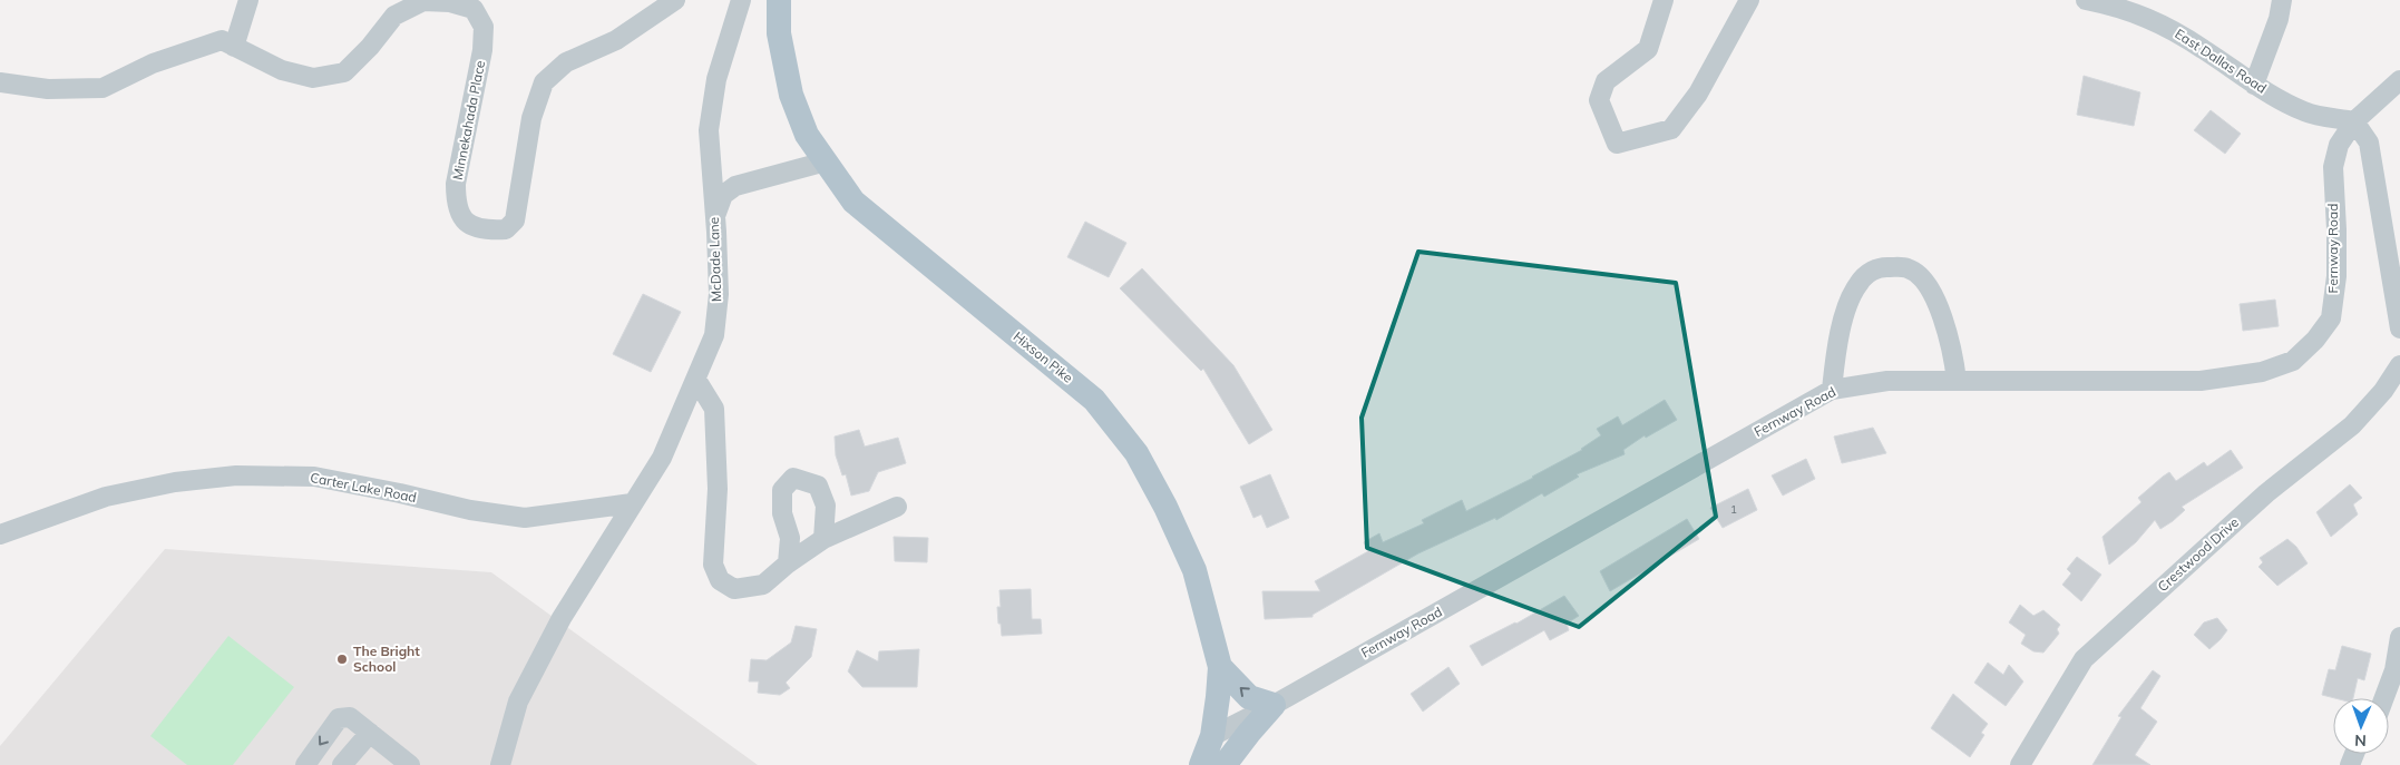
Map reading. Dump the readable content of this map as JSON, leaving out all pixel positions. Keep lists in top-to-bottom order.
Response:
{
  "streets": {
    "main road": ["Hixson Pike"],
    "street": [
      "East Dallas Road",
      "Minnekahada Place",
      "Fernway Road",
      "McDade Lane",
      "Carter Lake Road",
      "Crestwood Drive"
    ]
  },
  "crossings": [
    ["East Dallas Road", "Fernway Road"],
    ["Fernway Road", "Hixson Pike"],
    ["McDade Lane", "Carter Lake Road"]
  ],
  "places": ["The Bright School"],
  "house_numbers": ["1"],
  "north": "bottom"
}
